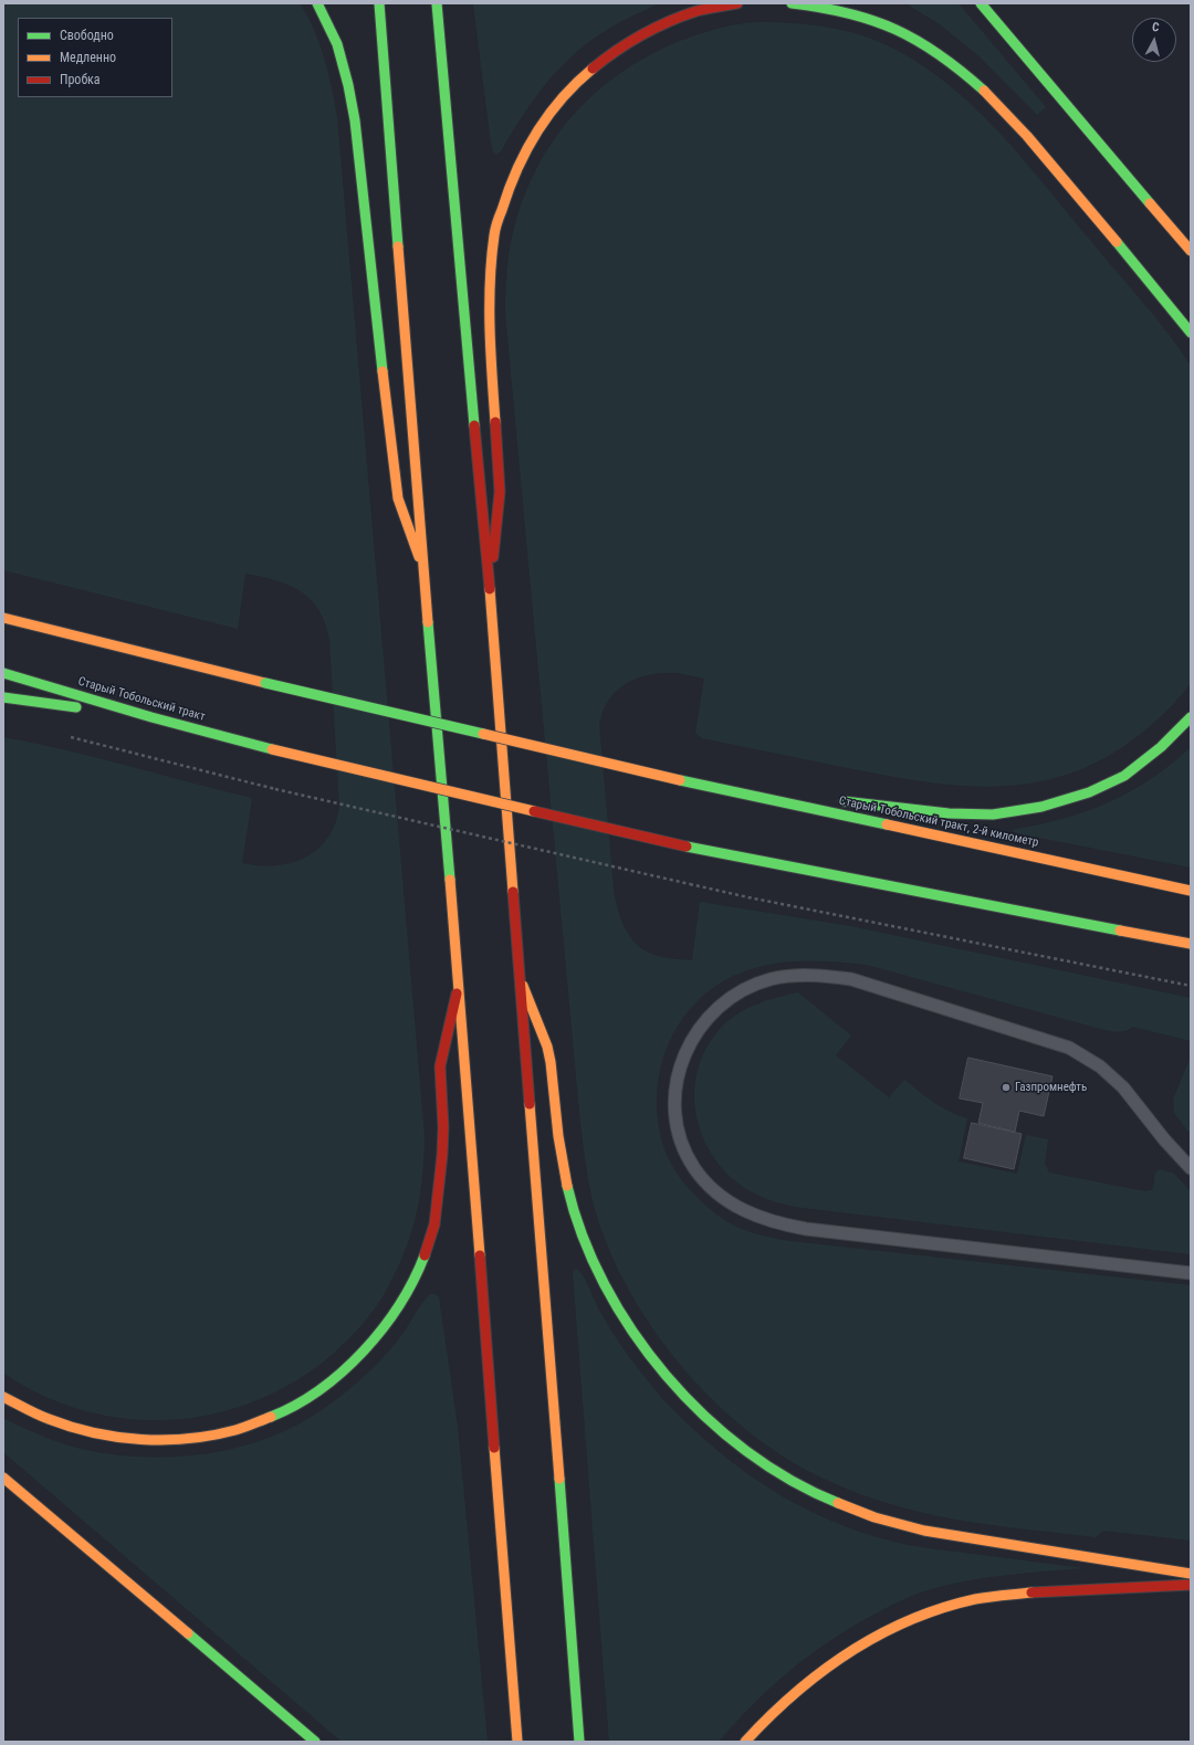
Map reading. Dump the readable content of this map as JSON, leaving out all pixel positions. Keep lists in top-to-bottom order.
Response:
{
  "streets": {
    "main road": ["Старый Тобольский тракт", "Старый Тобольский тракт, 2-й километр"]
  },
  "places": ["Газпромнефть"],
  "legend": ["Свободно", "Медленно", "Пробка"],
  "north": "top"
}
